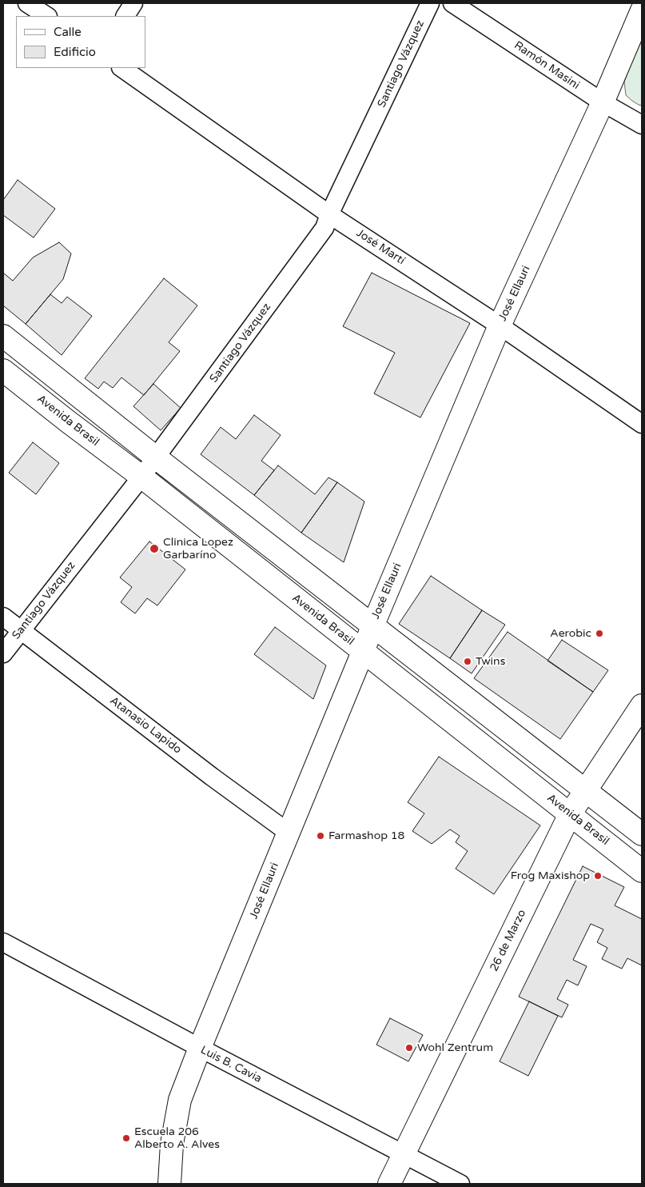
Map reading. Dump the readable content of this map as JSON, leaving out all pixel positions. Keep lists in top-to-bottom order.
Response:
{
  "streets": {
    "street": [
      "Santiago Vázquez",
      "Ramón Masini",
      "José Martí",
      "José Ellauri",
      "Avenida Brasil",
      "Atanasio Lapido",
      "26 de Marzo",
      "Luis B. Cavia"
    ]
  },
  "crossings": [
    ["Santiago Vázquez", "José Martí"],
    ["Santiago Vázquez", "Avenida Brasil"],
    ["Santiago Vázquez", "Atanasio Lapido"],
    ["Ramón Masini", "José Ellauri"],
    ["José Martí", "José Ellauri"],
    ["José Ellauri", "Avenida Brasil"],
    ["José Ellauri", "Atanasio Lapido"],
    ["José Ellauri", "Luis B. Cavia"],
    ["Avenida Brasil", "26 de Marzo"],
    ["26 de Marzo", "Luis B. Cavia"]
  ],
  "places": [
    "Clinica Lopez Garbaríno",
    "Aerobic",
    "Twins",
    "Farmashop 18",
    "Frog Maxishop",
    "Wohl Zentrum",
    "Escuela 206 Alberto A. Alves"
  ],
  "legend": ["Calle", "Edificio"]
}
